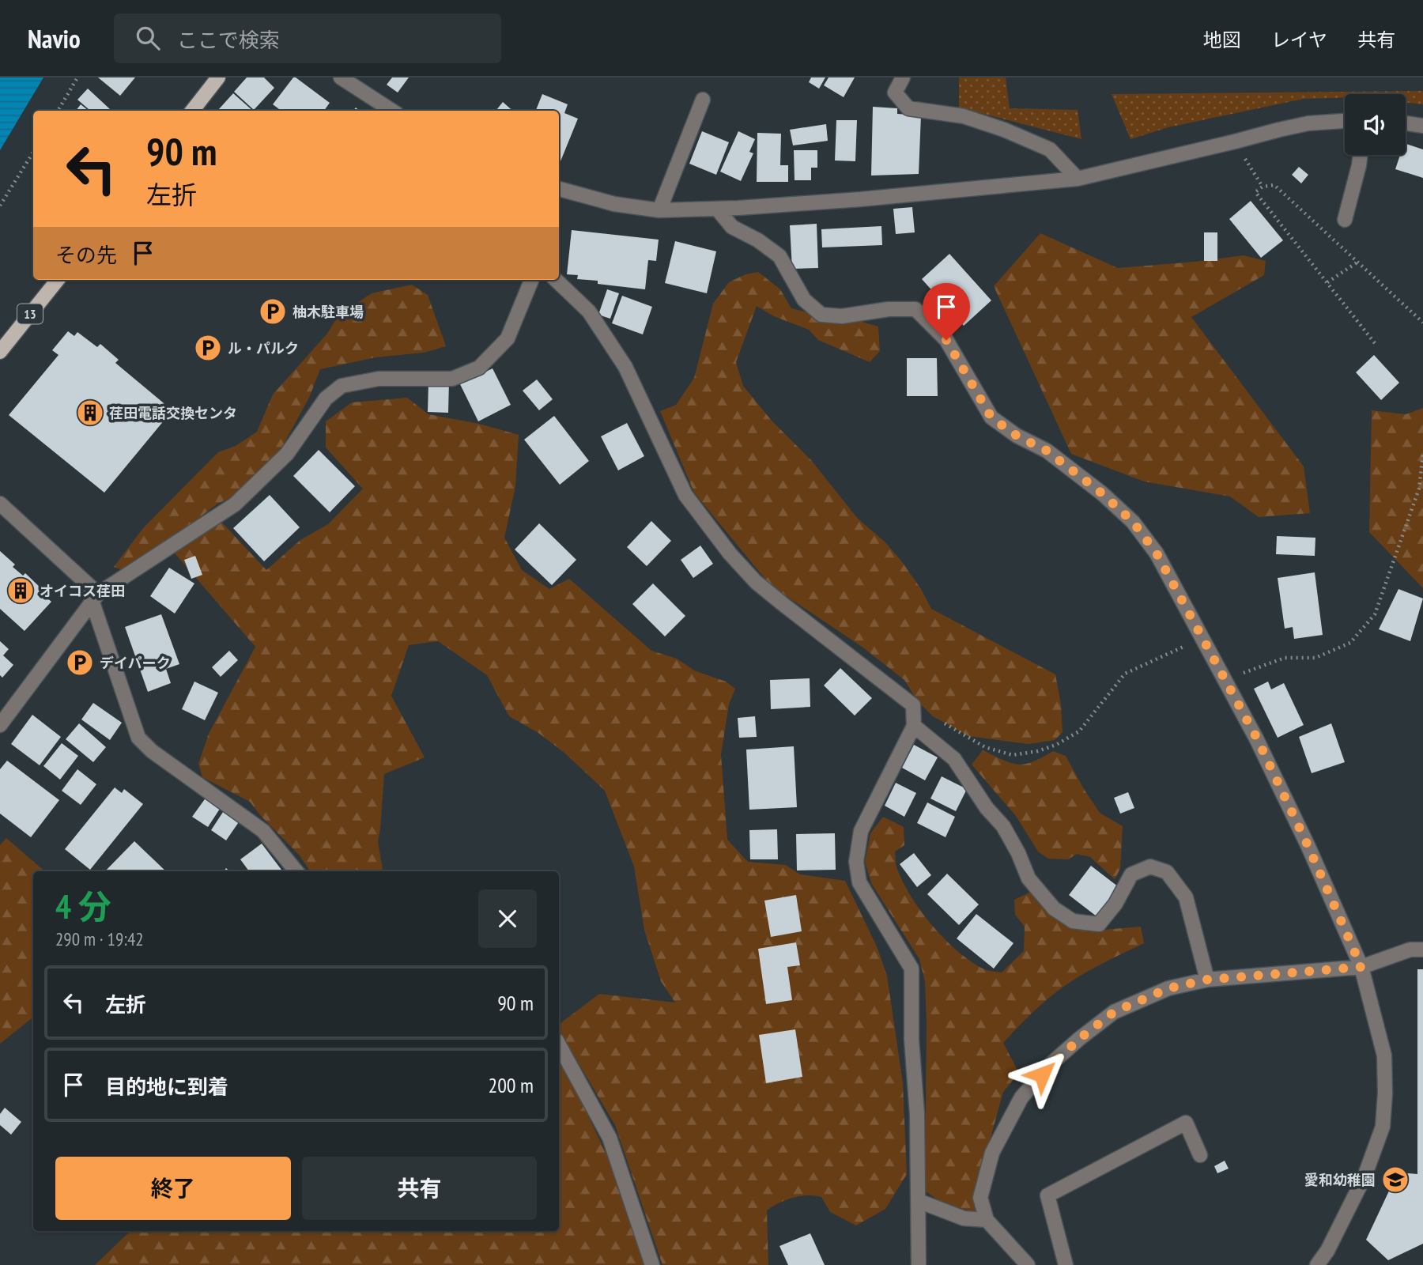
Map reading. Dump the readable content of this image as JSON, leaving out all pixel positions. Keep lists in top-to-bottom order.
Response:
{
  "streets": {
    "main road": ["13"]
  },
  "places": {
    "parking": ["柚木駐車場", "ル・パルク", "デイパーク"],
    "building": ["荏田電話交換センタ", "オイコス荏田"],
    "school or university": ["愛和幼稚園"]
  },
  "page": {
    "header": "Navio",
    "search": "ここで検索",
    "nav": ["地図", "レイヤ", "共有"],
    "turn": ["90 m", "左折"],
    "then": "その先",
    "heading": ["4 分", "290 m · 19:42"],
    "list": [
      {
        "name": "左折",
        "value": "90 m"
      },
      {
        "name": "目的地に到着",
        "value": "200 m"
      }
    ],
    "buttons": ["終了", "共有"]
  }
}
